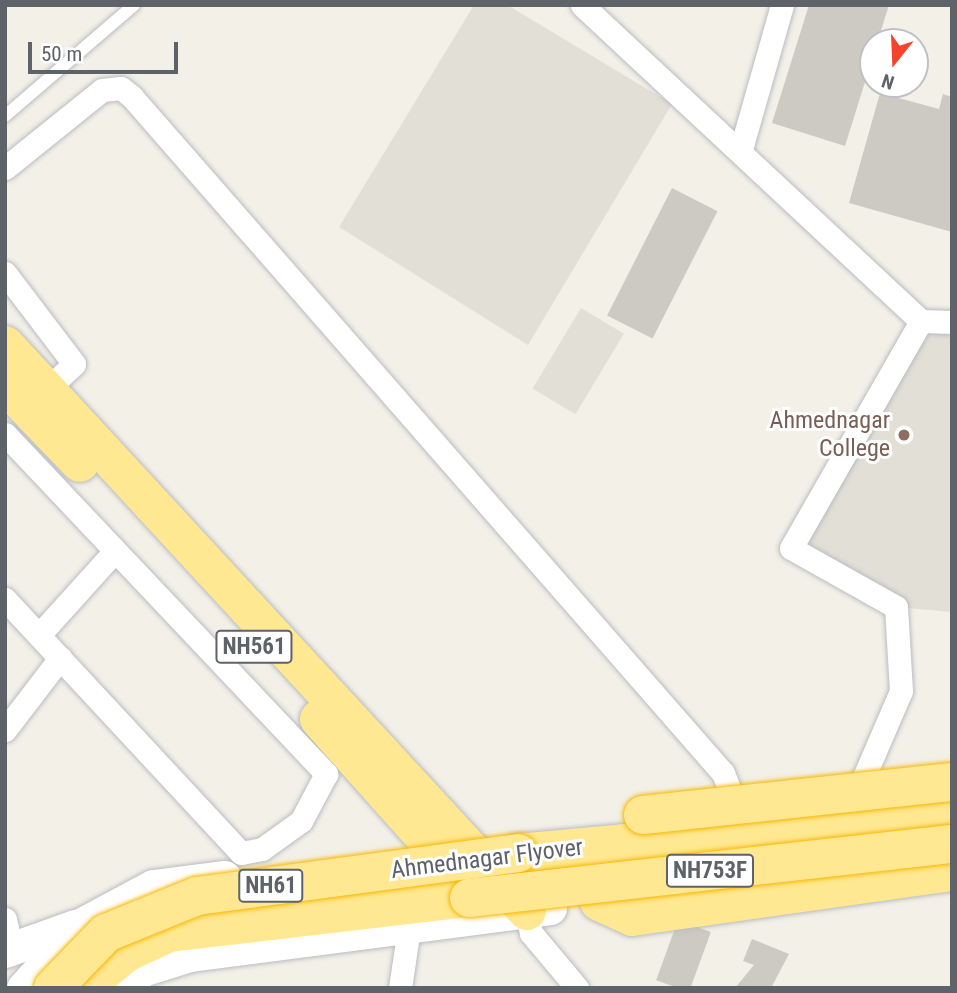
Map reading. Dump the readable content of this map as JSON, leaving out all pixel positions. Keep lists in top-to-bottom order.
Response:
{
  "streets": {
    "highway": [
      "NH561",
      "Ahmednagar Flyover",
      "NH753F",
      "NH61"
    ]
  },
  "crossings": [
    ["NH561", "Ahmednagar Flyover"]
  ],
  "places": ["Ahmednagar College"],
  "scale_bar": "50 m",
  "north": "bottom"
}
